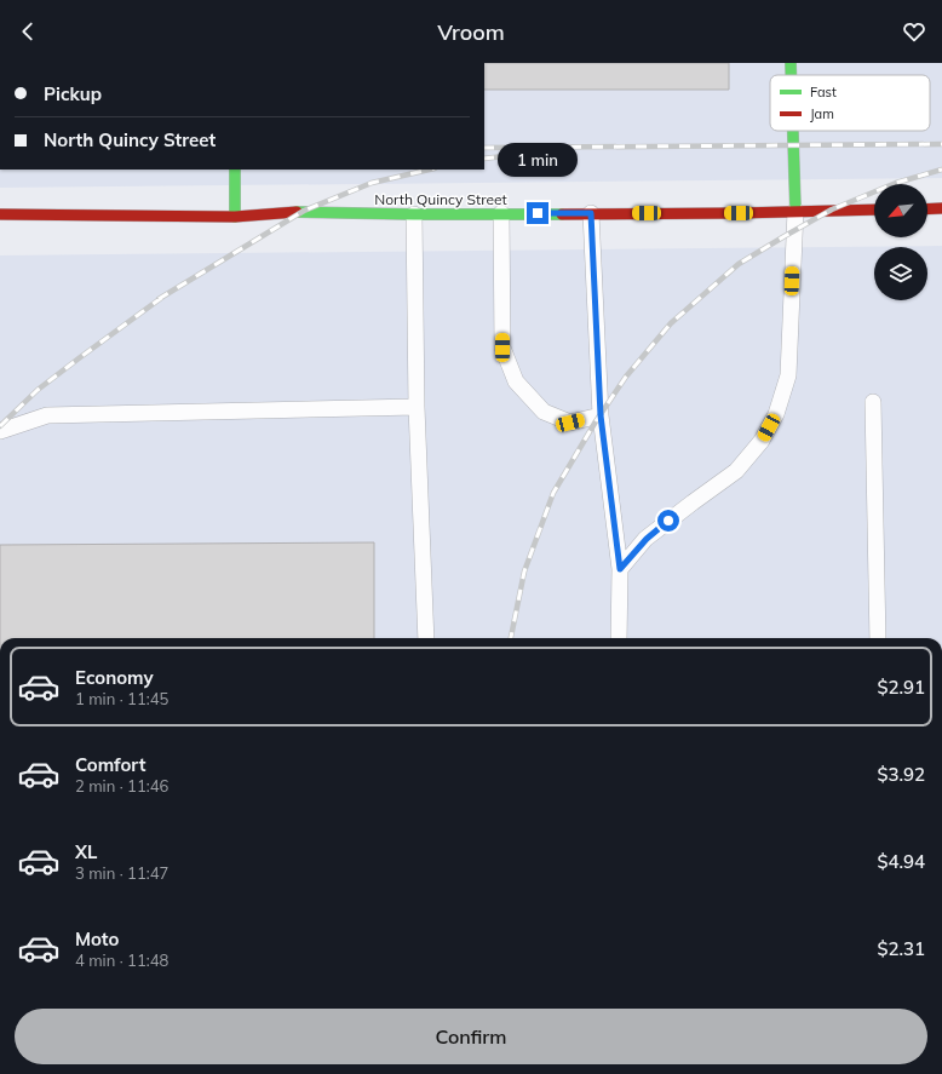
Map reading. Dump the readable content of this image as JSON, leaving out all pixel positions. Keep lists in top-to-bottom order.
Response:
{
  "streets": {
    "street": ["North Quincy Street"]
  },
  "legend": ["Fast", "Jam"],
  "north": "bottom left",
  "page": {
    "header": "Vroom",
    "banner": ["Pickup", "North Quincy Street"],
    "bubble": "1 min",
    "list": [
      {
        "name": "Economy",
        "note": "1 min · 11:45",
        "value": "$2.91"
      },
      {
        "name": "Comfort",
        "note": "2 min · 11:46",
        "value": "$3.92"
      },
      {
        "name": "XL",
        "note": "3 min · 11:47",
        "value": "$4.94"
      },
      {
        "name": "Moto",
        "note": "4 min · 11:48",
        "value": "$2.31"
      }
    ],
    "buttons": "Confirm"
  }
}
